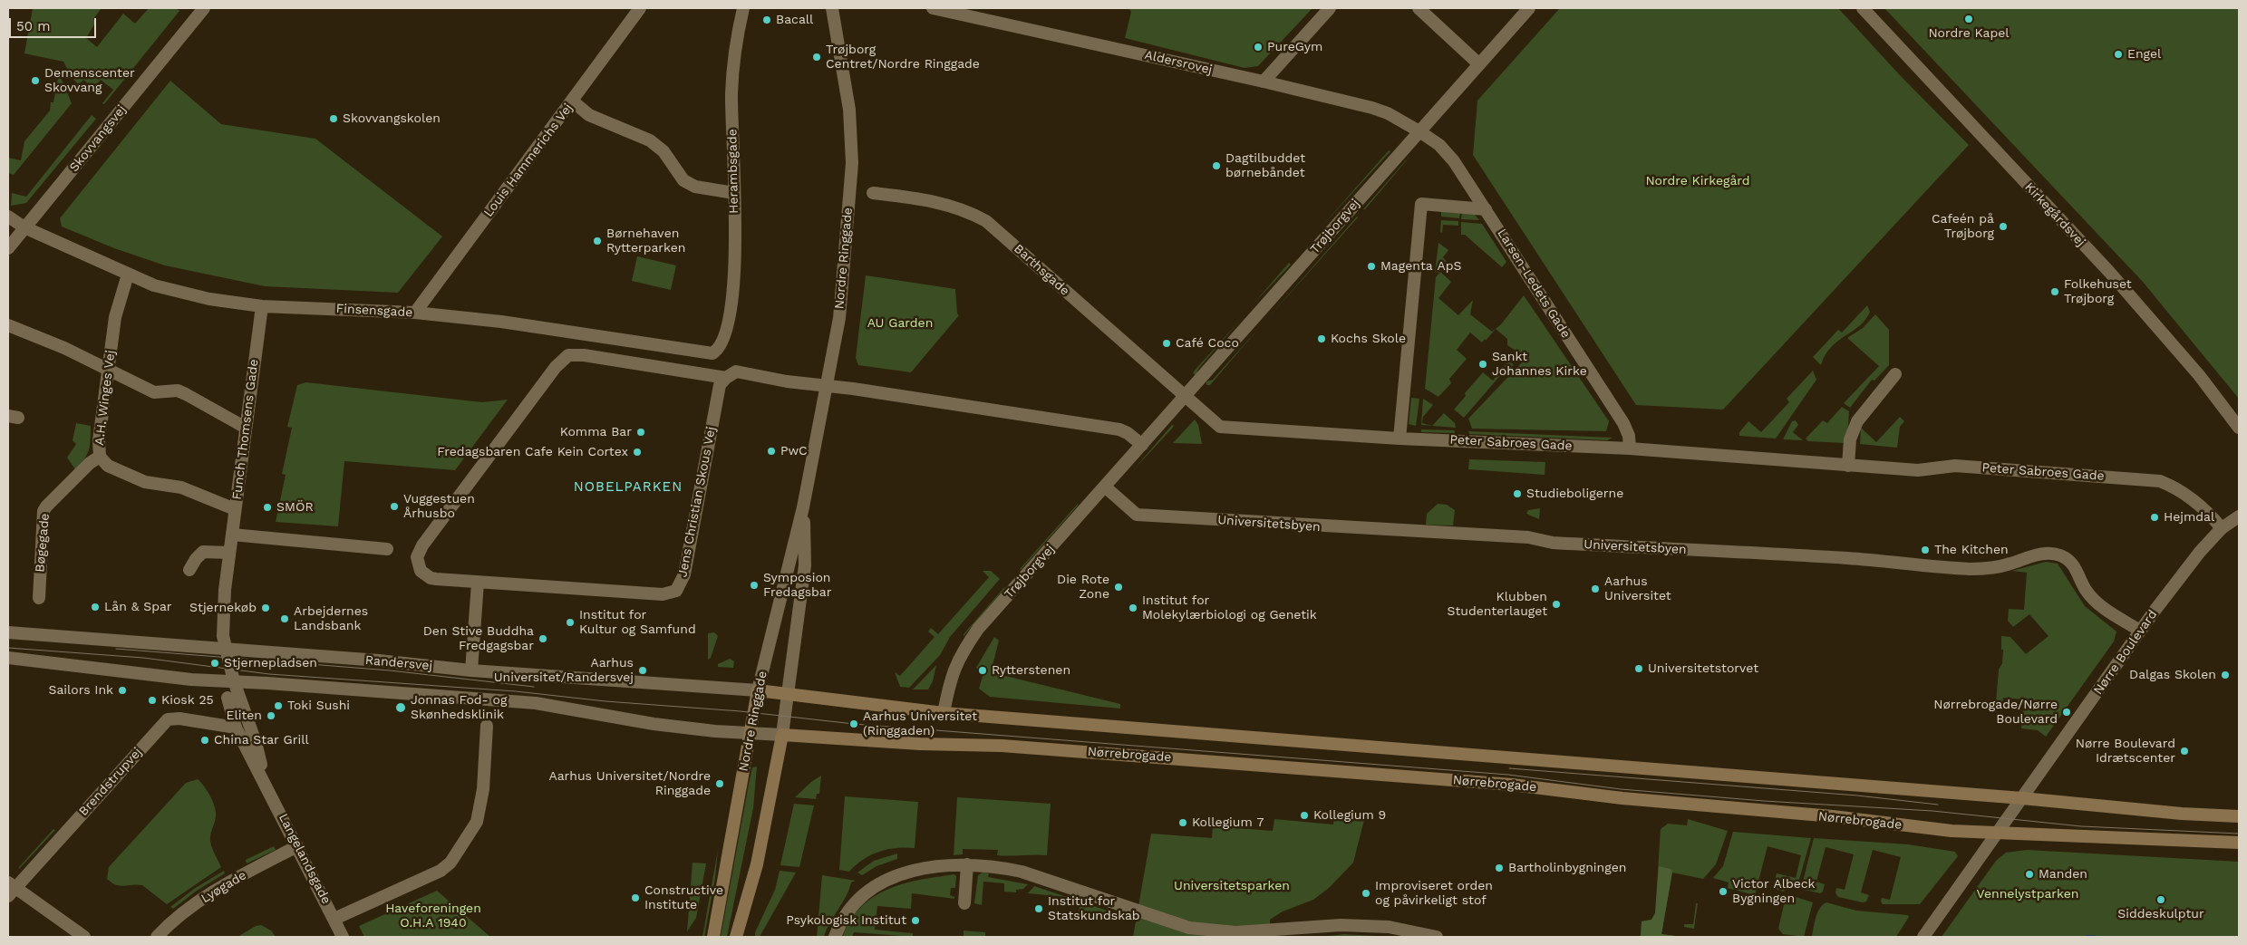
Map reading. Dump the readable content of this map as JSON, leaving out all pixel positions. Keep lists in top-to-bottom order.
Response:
{
  "streets": {
    "main road": ["Nordre Ringgade", "Randersvej", "Nørrebrogade"],
    "street": [
      "Aldersrovej",
      "Skovvangsvej",
      "Louis Hammerichs Vej",
      "Herambsgade",
      "Kirkegårdsvej",
      "Trøjborgvej",
      "Barthsgade",
      "Larsen-Ledets Gade",
      "Finsensgade",
      "A.H. Winges Vej",
      "Funch Thomsens Gade",
      "Peter Sabroes Gade",
      "Jens Christian Skous Vej",
      "Universitetsbyen",
      "Bøgegade",
      "Nørre Boulevard",
      "Brendstrupvej",
      "Langelandsgade",
      "Lyøgade"
    ]
  },
  "crossings": [
    ["Aldersrovej", "Trøjborgvej"],
    ["Aldersrovej", "Larsen-Ledets Gade"],
    ["Skovvangsvej", "Finsensgade"],
    ["Louis Hammerichs Vej", "Finsensgade"],
    ["Herambsgade", "Finsensgade"],
    ["Trøjborgvej", "Barthsgade"],
    ["Trøjborgvej", "Larsen-Ledets Gade"],
    ["Trøjborgvej", "Peter Sabroes Gade"],
    ["Trøjborgvej", "Universitetsbyen"],
    ["Trøjborgvej", "Nørrebrogade"],
    ["Nordre Ringgade", "Jens Christian Skous Vej"],
    ["Nordre Ringgade", "Randersvej"],
    ["Nordre Ringgade", "Nørrebrogade"],
    ["Barthsgade", "Peter Sabroes Gade"],
    ["Larsen-Ledets Gade", "Peter Sabroes Gade"],
    ["Finsensgade", "A.H. Winges Vej"],
    ["Finsensgade", "Funch Thomsens Gade"],
    ["A.H. Winges Vej", "Funch Thomsens Gade"],
    ["A.H. Winges Vej", "Bøgegade"],
    ["Funch Thomsens Gade", "Randersvej"],
    ["Funch Thomsens Gade", "Langelandsgade"],
    ["Peter Sabroes Gade", "Nørre Boulevard"],
    ["Universitetsbyen", "Nørre Boulevard"],
    ["Nørre Boulevard", "Nørrebrogade"],
    ["Randersvej", "Nørrebrogade"],
    ["Brendstrupvej", "Langelandsgade"],
    ["Langelandsgade", "Lyøgade"]
  ],
  "districts": ["NOBELPARKEN"],
  "parks": [
    "Nordre Kirkegård",
    "AU Garden",
    "Universitetsparken",
    "Vennelystparken",
    "Haveforeningen O.H.A 1940"
  ],
  "places": [
    "Nordre Kapel",
    "Bacall",
    "PureGym",
    "Engel",
    "Trøjborg Centret/Nordre Ringgade",
    "Demenscenter Skovvang",
    "Skovvangskolen",
    "Dagtilbuddet børnebåndet",
    "Cafeén på Trøjborg",
    "Børnehaven Rytterparken",
    "Magenta ApS",
    "Folkehuset Trøjborg",
    "Kochs Skole",
    "Café Coco",
    "Sankt Johannes Kirke",
    "Komma Bar",
    "PwC",
    "Fredagsbaren Cafe Kein Cortex",
    "Studieboligerne",
    "Vuggestuen Århusbo",
    "SMÖR",
    "Hejmdal",
    "The Kitchen",
    "Symposion Fredagsbar",
    "Die Rote Zone",
    "Aarhus Universitet",
    "Klubben Studenterlauget",
    "Lån & Spar",
    "Stjernekøb",
    "Institut for Molekylærbiologi og Genetik",
    "Arbejdernes Landsbank",
    "Institut for Kultur og Samfund",
    "Den Stive Buddha Fredgagsbar",
    "Stjernepladsen",
    "Universitetstorvet",
    "Aarhus Universitet/Randersvej",
    "Rytterstenen",
    "Dalgas Skolen",
    "Sailors Ink",
    "Kiosk 25",
    "Toki Sushi",
    "Jonnas Fod- og Skønhedsklinik",
    "Nørrebrogade/Nørre Boulevard",
    "Eliten",
    "Aarhus Universitet (Ringgaden)",
    "China Star Grill",
    "Nørre Boulevard Idrætscenter",
    "Aarhus Universitet/Nordre Ringgade",
    "Kollegium 9",
    "Kollegium 7",
    "Bartholinbygningen",
    "Manden",
    "Victor Albeck Bygningen",
    "Improviseret orden og påvirkeligt stof",
    "Constructive Institute",
    "Siddeskulptur",
    "Institut for Statskundskab",
    "Psykologisk Institut"
  ],
  "scale_bar": "50 m"
}
